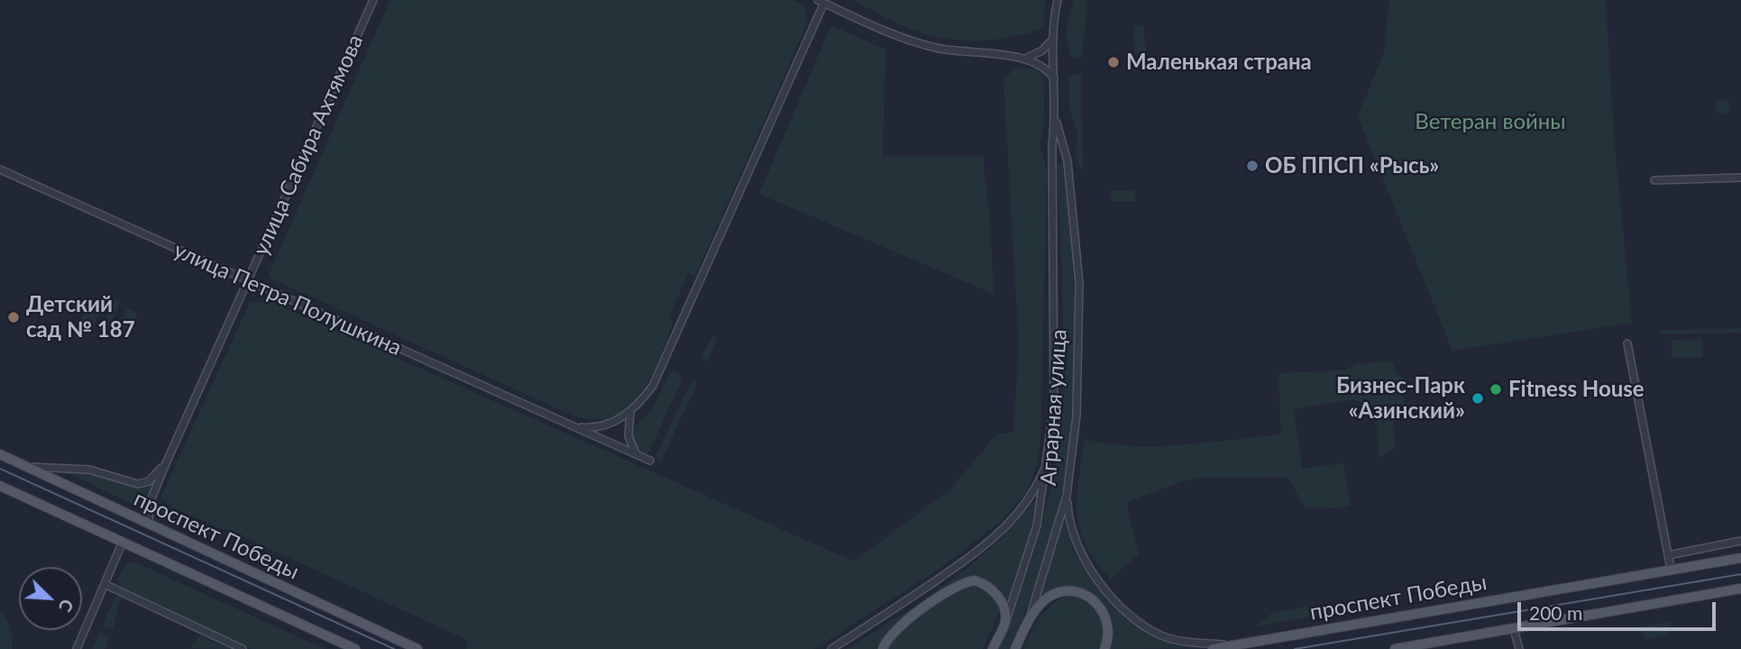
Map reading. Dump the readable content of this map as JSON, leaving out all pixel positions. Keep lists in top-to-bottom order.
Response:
{
  "streets": {
    "main road": ["Аграрная улица", "проспект Победы"],
    "street": ["улица Сабира Ахтямова", "улица Петра Полушкина"]
  },
  "crossings": [
    ["улица Сабира Ахтямова", "улица Петра Полушкина"],
    ["улица Сабира Ахтямова", "проспект Победы"]
  ],
  "parks": ["Ветеран войны"],
  "places": [
    "Маленькая страна",
    "ОБ ППСП «Рысь»",
    "Детский сад № 187",
    "Fitness House",
    "Бизнес-Парк «Азинский»"
  ],
  "scale_bar": "200 m",
  "north": "bottom right"
}
